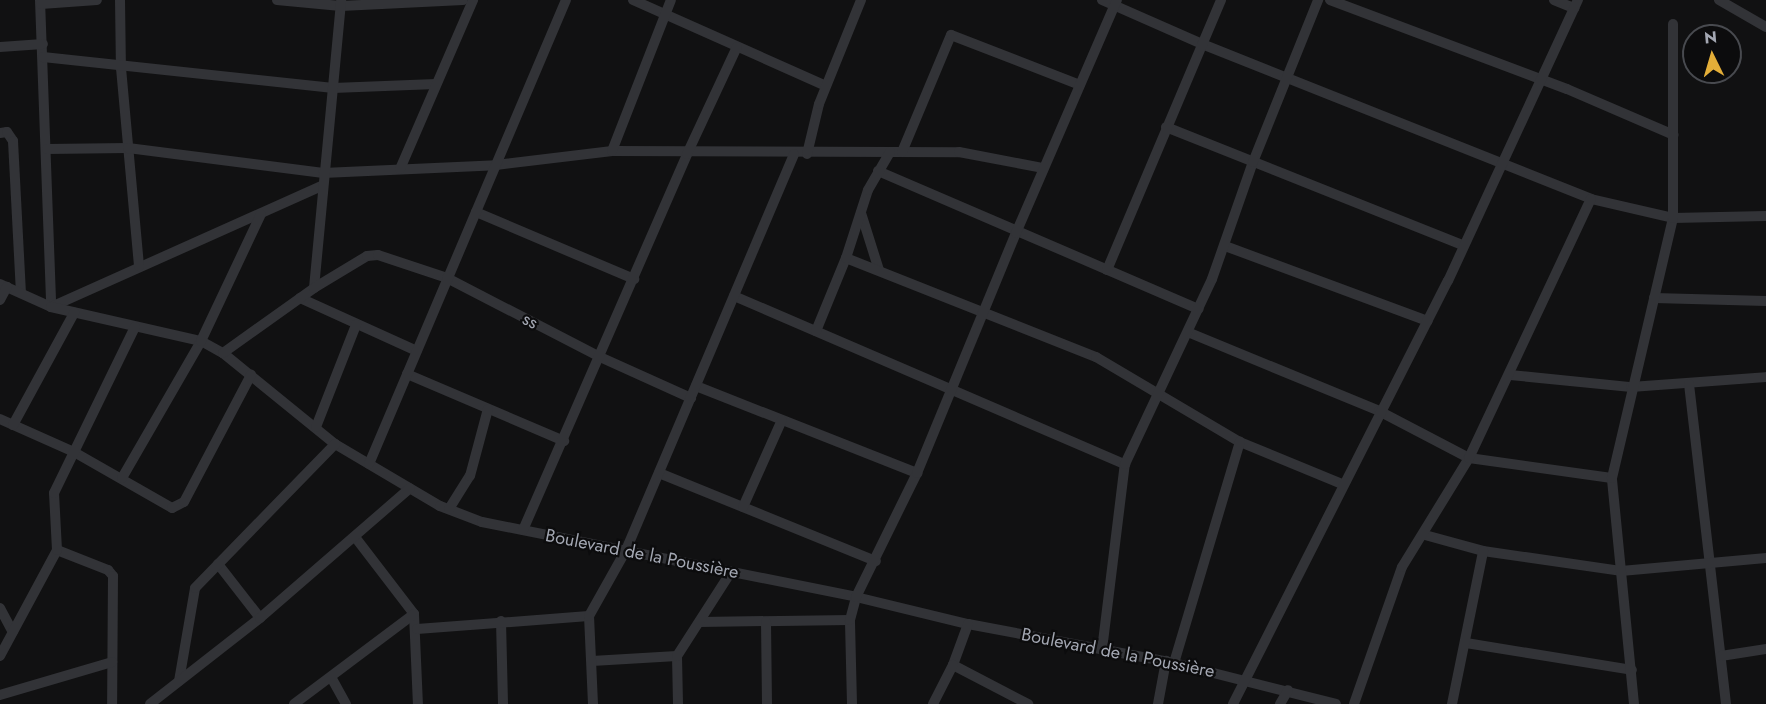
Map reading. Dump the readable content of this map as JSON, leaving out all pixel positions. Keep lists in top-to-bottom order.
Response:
{
  "streets": {
    "street": ["ss", "Boulevard de la Poussière"]
  },
  "north": "top"
}
